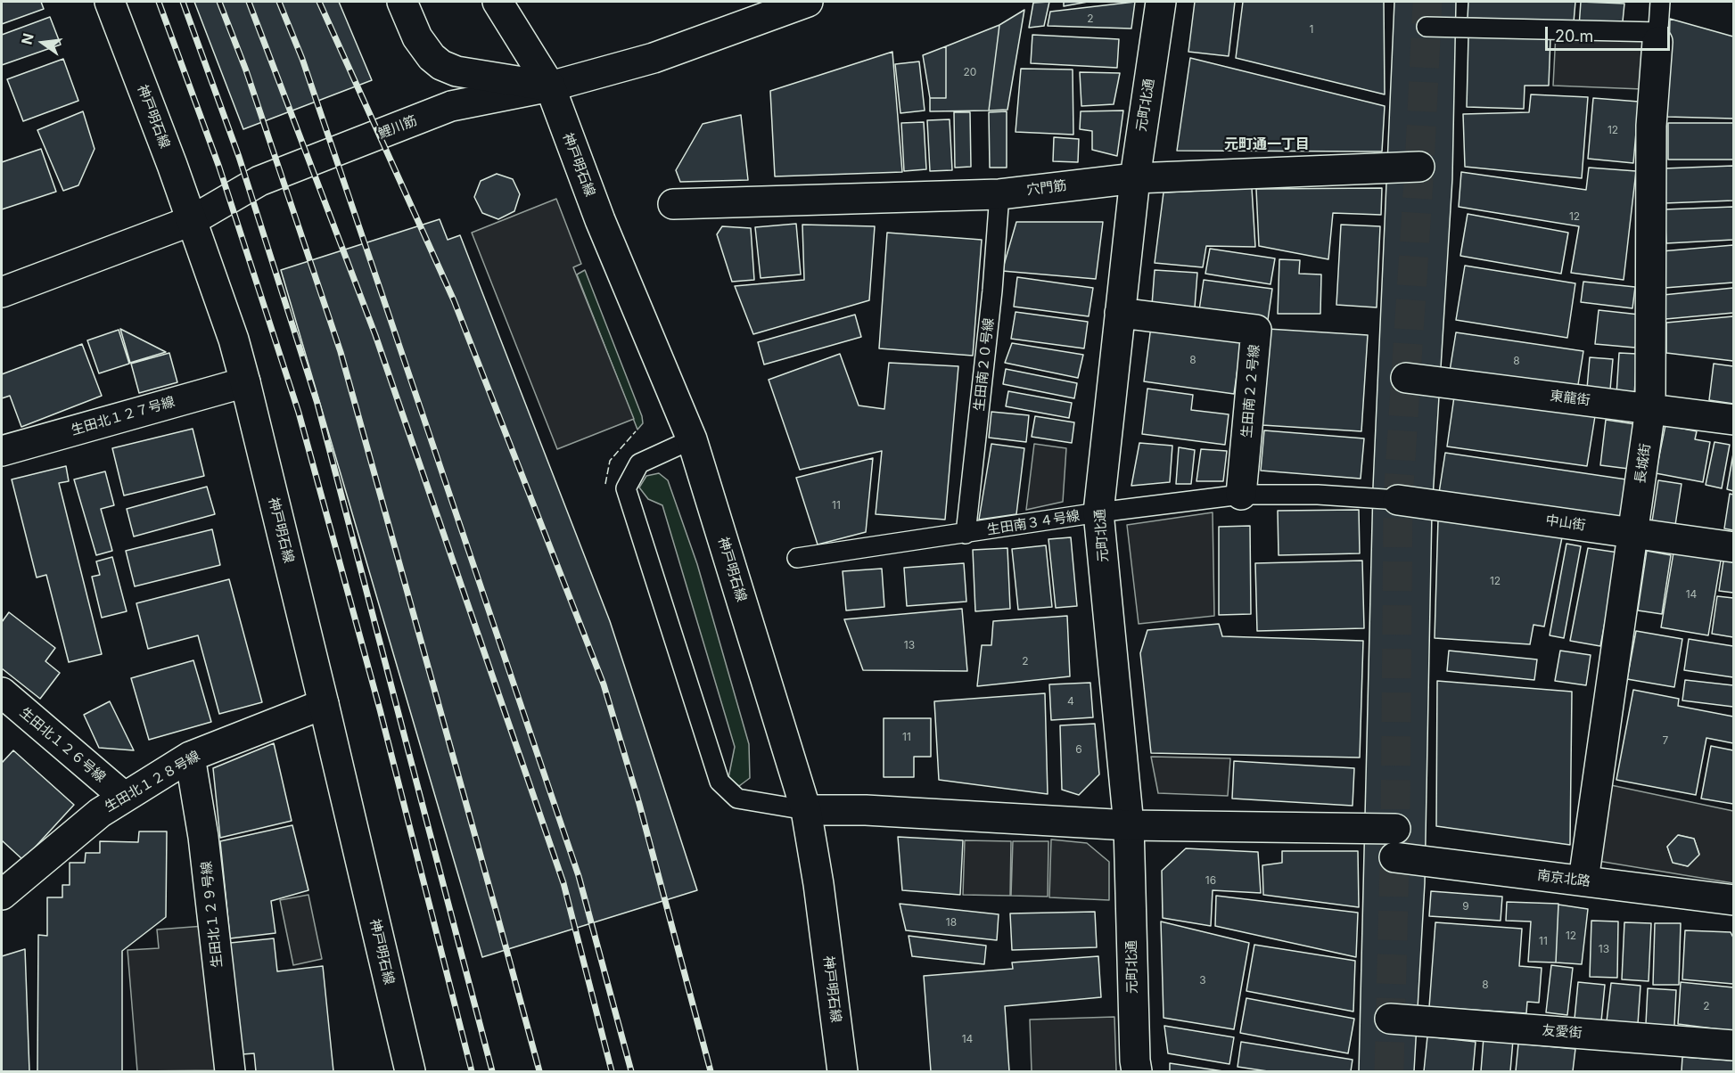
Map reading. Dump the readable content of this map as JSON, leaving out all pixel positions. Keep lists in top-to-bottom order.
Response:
{
  "streets": {
    "street": [
      "元町北通",
      "神戸明石線",
      "鯉川筋",
      "穴門筋",
      "生田南２２号線",
      "東龍街",
      "生田北１２７号線",
      "長城街",
      "中山街",
      "生田北１２６号線",
      "生田北１２８号線",
      "南京北路",
      "生田北１２９号線",
      "友愛街"
    ],
    "lane": ["生田南２０号線", "生田南３４号線"]
  },
  "crossings": [
    ["元町北通", "穴門筋"],
    ["元町北通", "生田南２２号線"],
    ["元町北通", "生田南３４号線"],
    ["神戸明石線", "鯉川筋"],
    ["神戸明石線", "生田北１２７号線"],
    ["神戸明石線", "生田北１２８号線"],
    ["穴門筋", "生田南２０号線"],
    ["生田南２０号線", "生田南３４号線"],
    ["生田南２２号線", "生田南３４号線"],
    ["東龍街", "長城街"],
    ["長城街", "中山街"],
    ["長城街", "南京北路"],
    ["生田南３４号線", "中山街"],
    ["生田北１２６号線", "生田北１２８号線"],
    ["生田北１２８号線", "生田北１２９号線"]
  ],
  "districts": ["元町通一丁目"],
  "house_numbers": [
    "2",
    "1",
    "20",
    "12",
    "12",
    "8",
    "8",
    "11",
    "12",
    "14",
    "13",
    "2",
    "4",
    "11",
    "7",
    "6",
    "16",
    "9",
    "18",
    "12",
    "11",
    "13",
    "3",
    "8",
    "2",
    "14"
  ],
  "scale_bar": "20 m",
  "north": "left"
}
